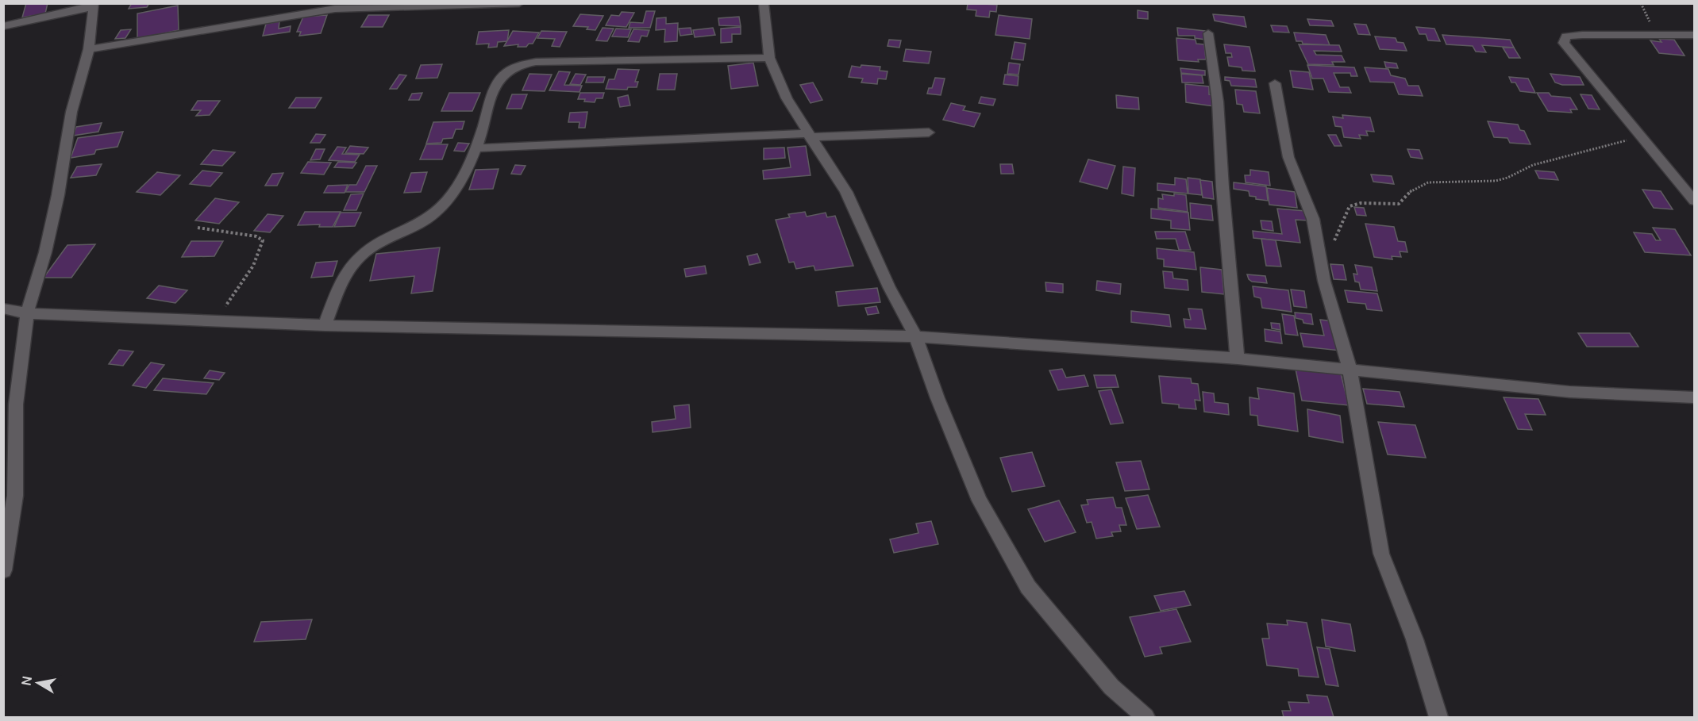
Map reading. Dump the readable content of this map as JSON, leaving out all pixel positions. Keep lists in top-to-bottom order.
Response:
{
  "north": "left"
}
